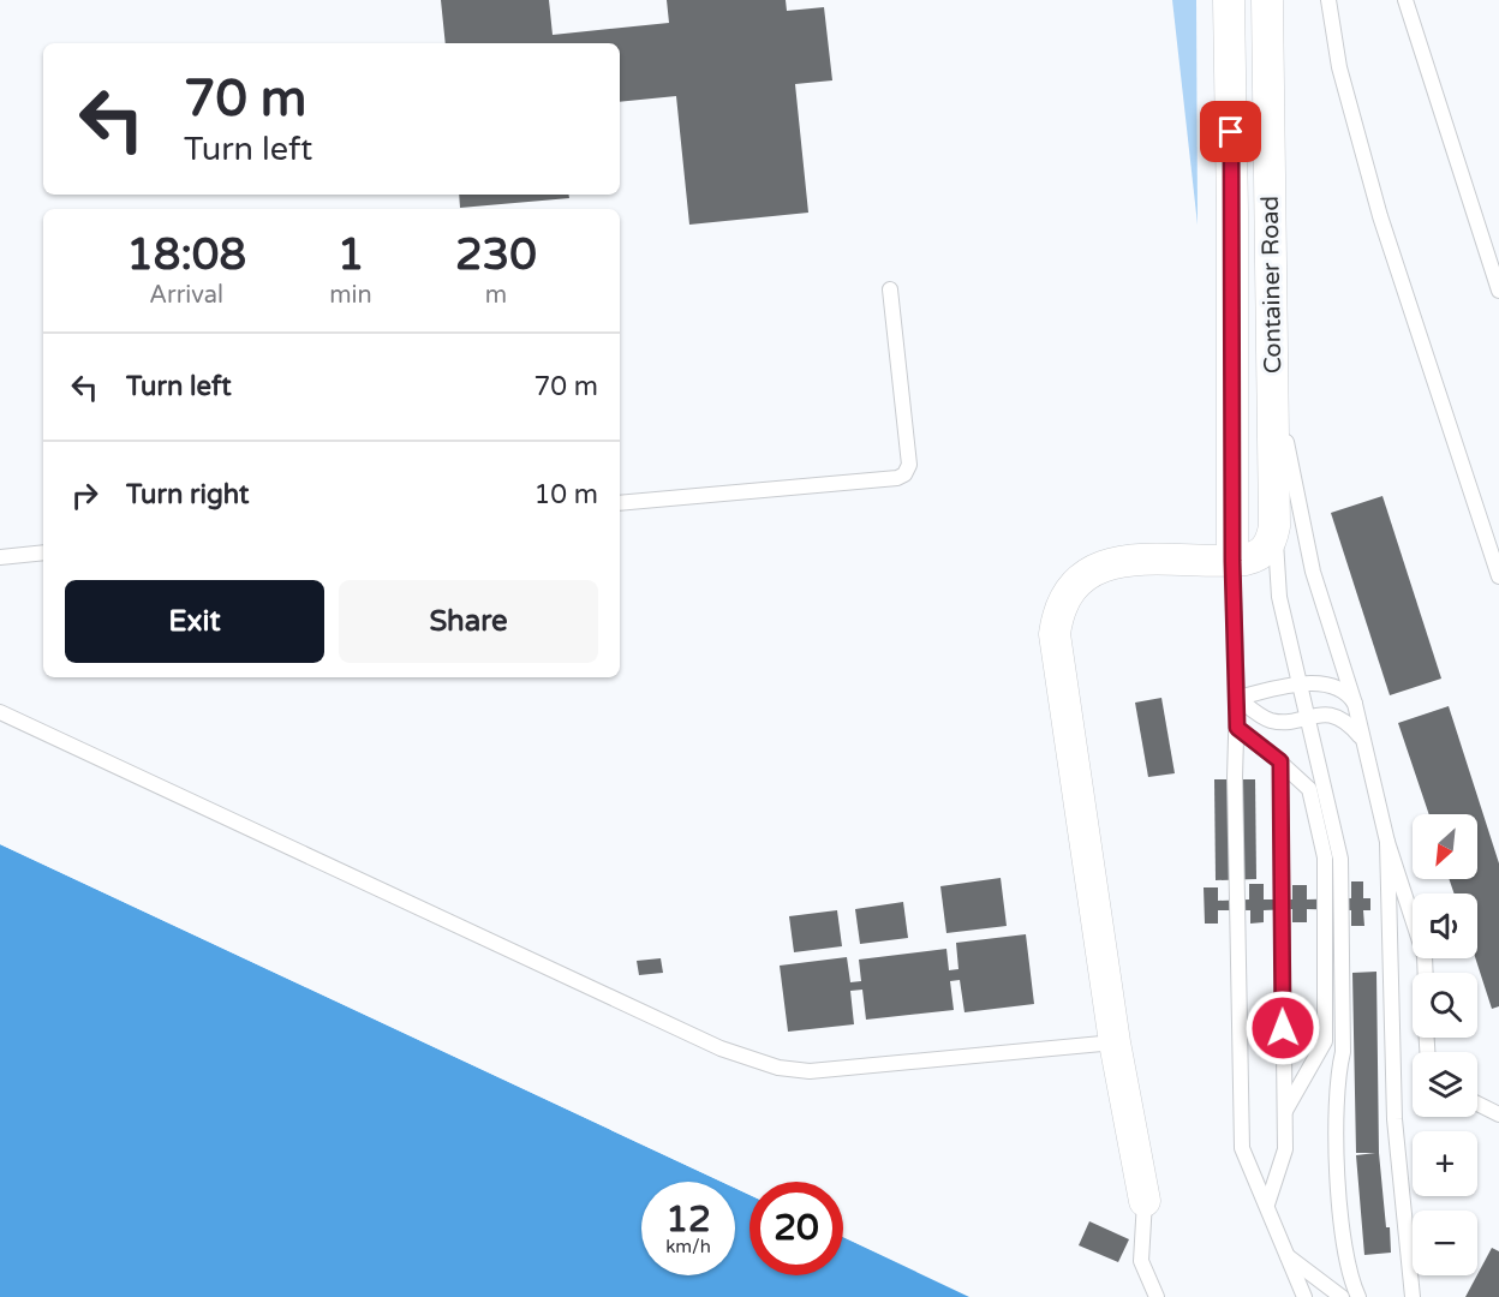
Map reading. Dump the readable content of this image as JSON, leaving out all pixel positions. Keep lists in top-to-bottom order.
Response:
{
  "streets": {
    "street": ["Container Road"]
  },
  "north": "bottom left",
  "page": {
    "turn": ["70 m", "Turn left"],
    "eta": [
      "18:08",
      "Arrival",
      "1",
      "min",
      "230",
      "m"
    ],
    "list": [
      {
        "name": "Turn left",
        "value": "70 m"
      },
      {
        "name": "Turn right",
        "value": "10 m"
      }
    ],
    "buttons": ["Exit", "Share"],
    "map_buttons": ["+", "−"],
    "speed": "12 km/h",
    "limit": "20"
  }
}
